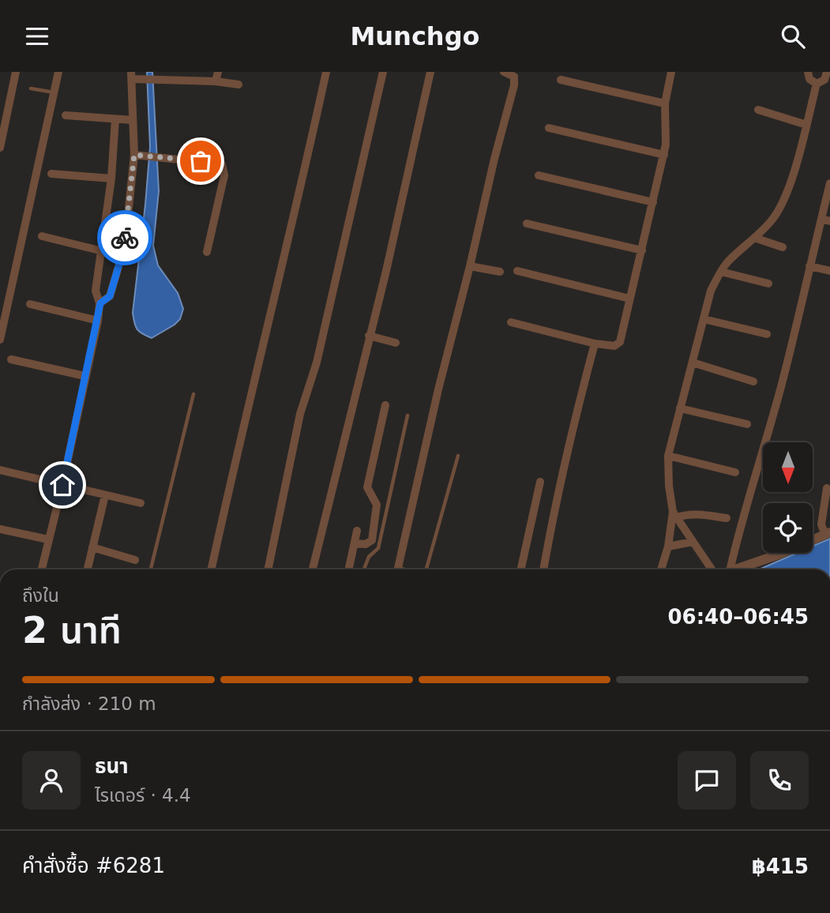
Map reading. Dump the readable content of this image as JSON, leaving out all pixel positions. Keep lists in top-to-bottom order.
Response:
{
  "north": "bottom",
  "page": {
    "header": "Munchgo",
    "heading": ["2 นาที", "ถึงใน", "06:40–06:45"],
    "panel": [
      "ธนา",
      "ไรเดอร์ · 4.4",
      "คำสั่งซื้อ #6281",
      "฿415"
    ],
    "bar": "กำลังส่ง · 210 m"
  }
}
